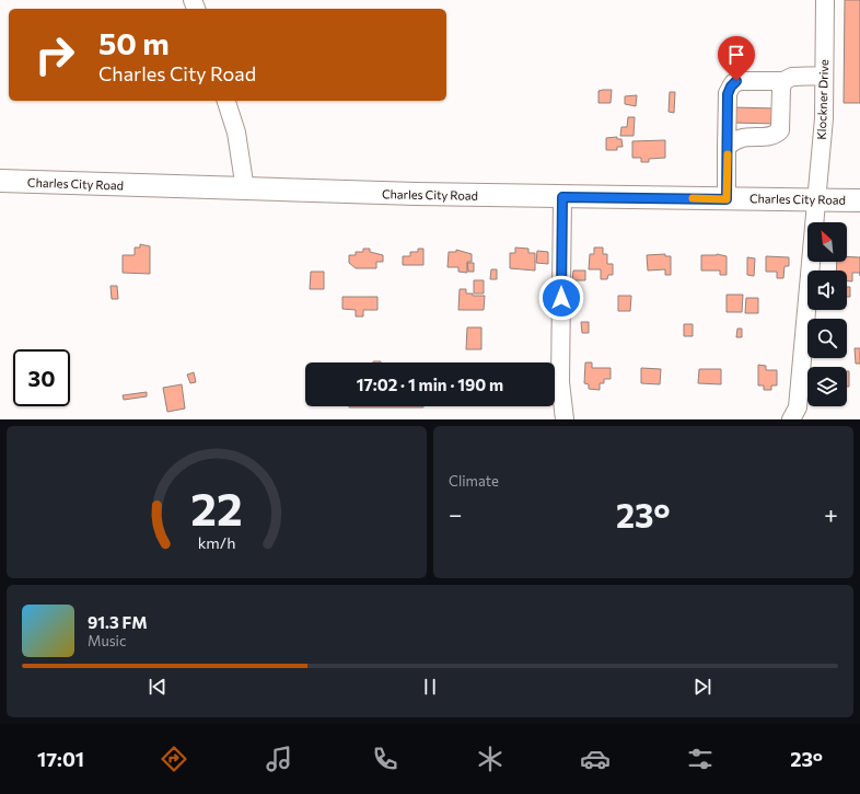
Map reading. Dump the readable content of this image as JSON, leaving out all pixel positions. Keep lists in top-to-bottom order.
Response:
{
  "streets": {
    "main road": ["Charles City Road"],
    "street": ["Klockner Drive"]
  },
  "crossings": [
    ["Klockner Drive", "Charles City Road"]
  ],
  "north": "top left",
  "page": {
    "turn": ["50 m", "Charles City Road"],
    "limit": "30",
    "trip": "17:02 · 1 min · 190 m",
    "tile": "Climate",
    "heat": ["−", "23°", "+"],
    "song": ["91.3 FM", "Music"],
    "tabs": ["17:01", "23°"],
    "gauge": ["22", "km/h"]
  }
}
